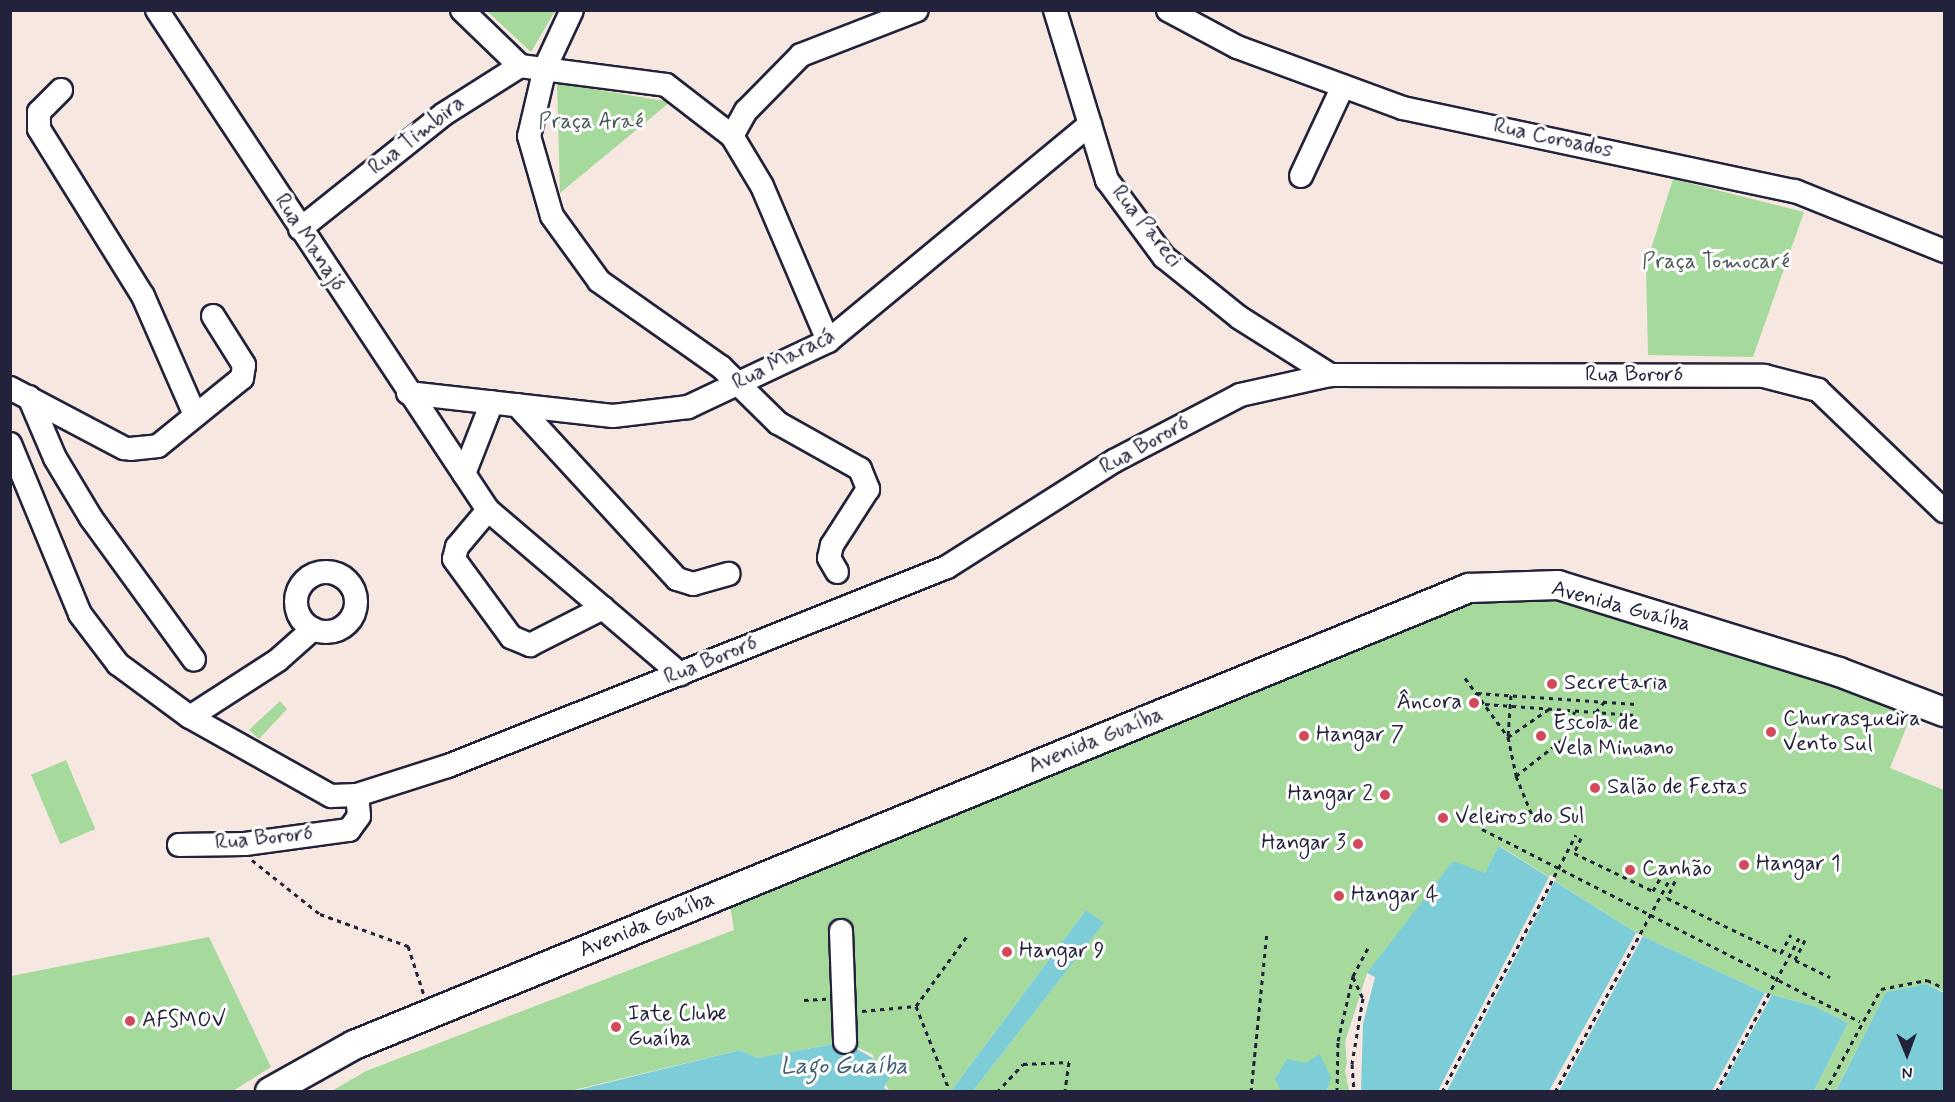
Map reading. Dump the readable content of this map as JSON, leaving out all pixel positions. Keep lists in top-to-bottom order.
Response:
{
  "streets": {
    "main road": ["Avenida Guaíba"],
    "street": [
      "Rua Timbira",
      "Rua Coroados",
      "Rua Pareci",
      "Rua Manajó",
      "Rua Maracá",
      "Rua Bororó"
    ]
  },
  "crossings": [
    ["Rua Timbira", "Rua Manajó"],
    ["Rua Pareci", "Rua Maracá"],
    ["Rua Pareci", "Rua Bororó"],
    ["Rua Manajó", "Rua Maracá"],
    ["Rua Manajó", "Rua Bororó"]
  ],
  "water": ["Lago Guaíba"],
  "parks": ["Praça Araé", "Praça Tomocaré"],
  "places": [
    "Secretaria",
    "Âncora",
    "Churrasqueira Vento Sul",
    "Hangar 7",
    "Escola de Vela Minuano",
    "Salão de Festas",
    "Hangar 2",
    "Veleiros do Sul",
    "Hangar 3",
    "Hangar 1",
    "Canhão",
    "Hangar 4",
    "Hangar 9",
    "AFSMOV",
    "Iate Clube Guaíba"
  ],
  "north": "bottom"
}
